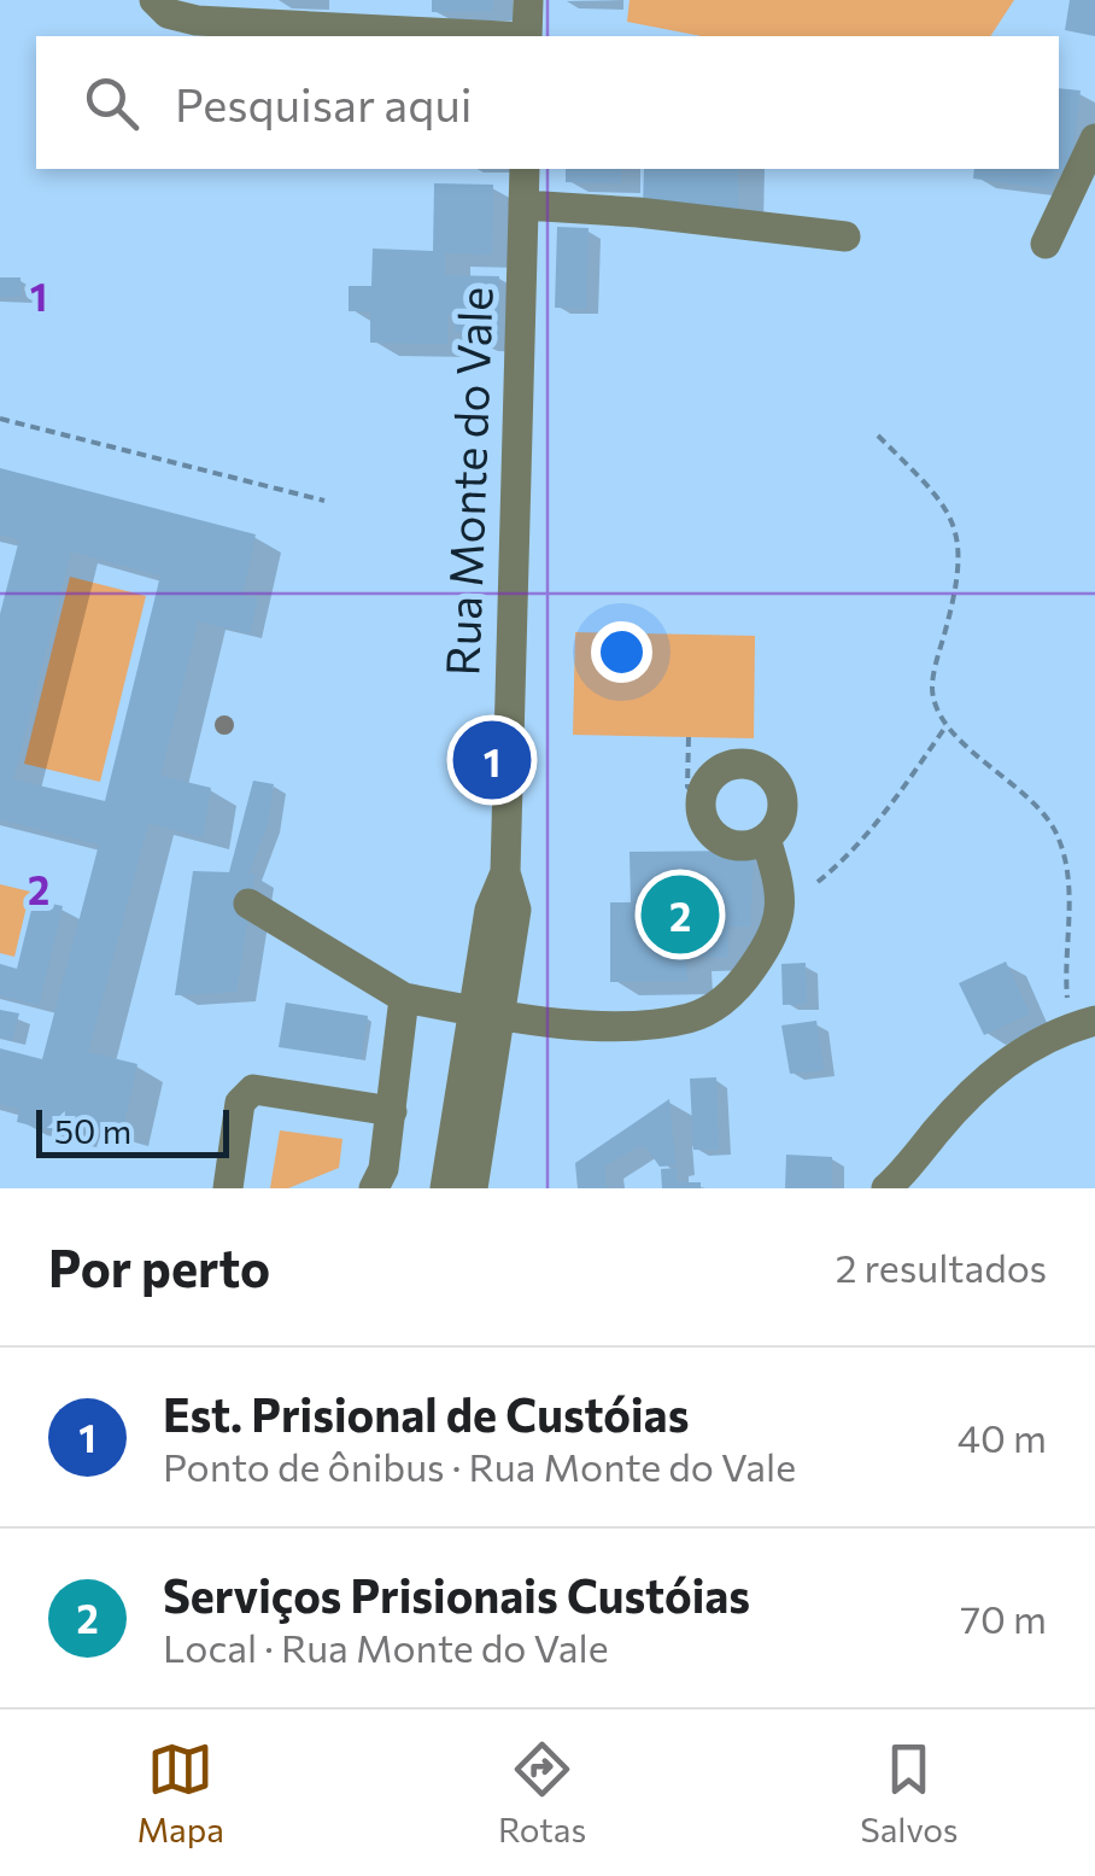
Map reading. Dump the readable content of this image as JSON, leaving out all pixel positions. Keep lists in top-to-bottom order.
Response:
{
  "streets": {
    "street": ["Rua Monte do Vale"]
  },
  "scale_bar": "50 m",
  "page": {
    "search": "Pesquisar aqui",
    "pins": ["1", "2"],
    "scale": "50 m",
    "heading": ["Por perto", "2 resultados"],
    "list": [
      {
        "mark": "1",
        "name": "Est. Prisional de Custóias",
        "note": "Ponto de ônibus · Rua Monte do Vale",
        "value": "40 m"
      },
      {
        "mark": "2",
        "name": "Serviços Prisionais Custóias",
        "note": "Local · Rua Monte do Vale",
        "value": "70 m"
      }
    ],
    "nav": ["Mapa", "Rotas", "Salvos"]
  },
  "grid": {
    "rows": ["1", "2"]
  }
}
